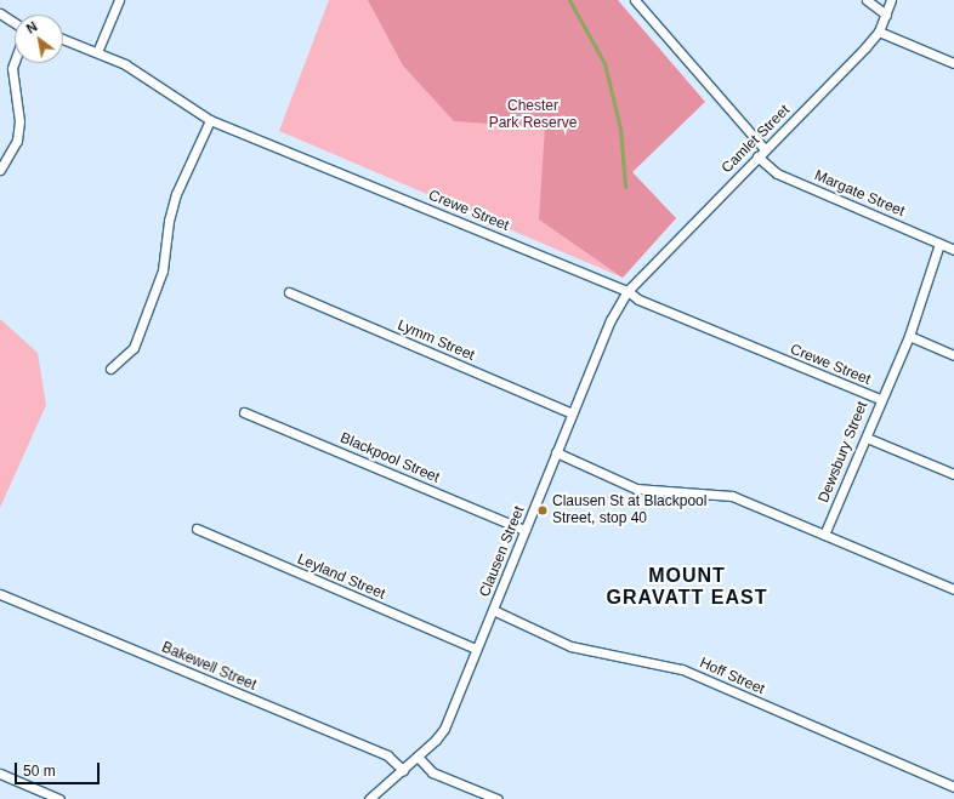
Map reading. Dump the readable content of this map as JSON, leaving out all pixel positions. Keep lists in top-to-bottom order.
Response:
{
  "streets": {
    "street": [
      "Camlet Street",
      "Margate Street",
      "Crewe Street",
      "Lymm Street",
      "Dewsbury Street",
      "Blackpool Street",
      "Clausen Street",
      "Leyland Street",
      "Bakewell Street",
      "Hoff Street"
    ]
  },
  "crossings": [
    ["Camlet Street", "Margate Street"],
    ["Camlet Street", "Crewe Street"],
    ["Camlet Street", "Clausen Street"],
    ["Margate Street", "Dewsbury Street"],
    ["Crewe Street", "Dewsbury Street"],
    ["Crewe Street", "Clausen Street"],
    ["Lymm Street", "Clausen Street"],
    ["Blackpool Street", "Clausen Street"],
    ["Clausen Street", "Leyland Street"],
    ["Clausen Street", "Bakewell Street"],
    ["Clausen Street", "Hoff Street"]
  ],
  "districts": ["MOUNT GRAVATT EAST"],
  "parks": ["Chester Park Reserve"],
  "places": ["Clausen St at Blackpool Street, stop 40"],
  "scale_bar": "50 m",
  "north": "top left"
}
